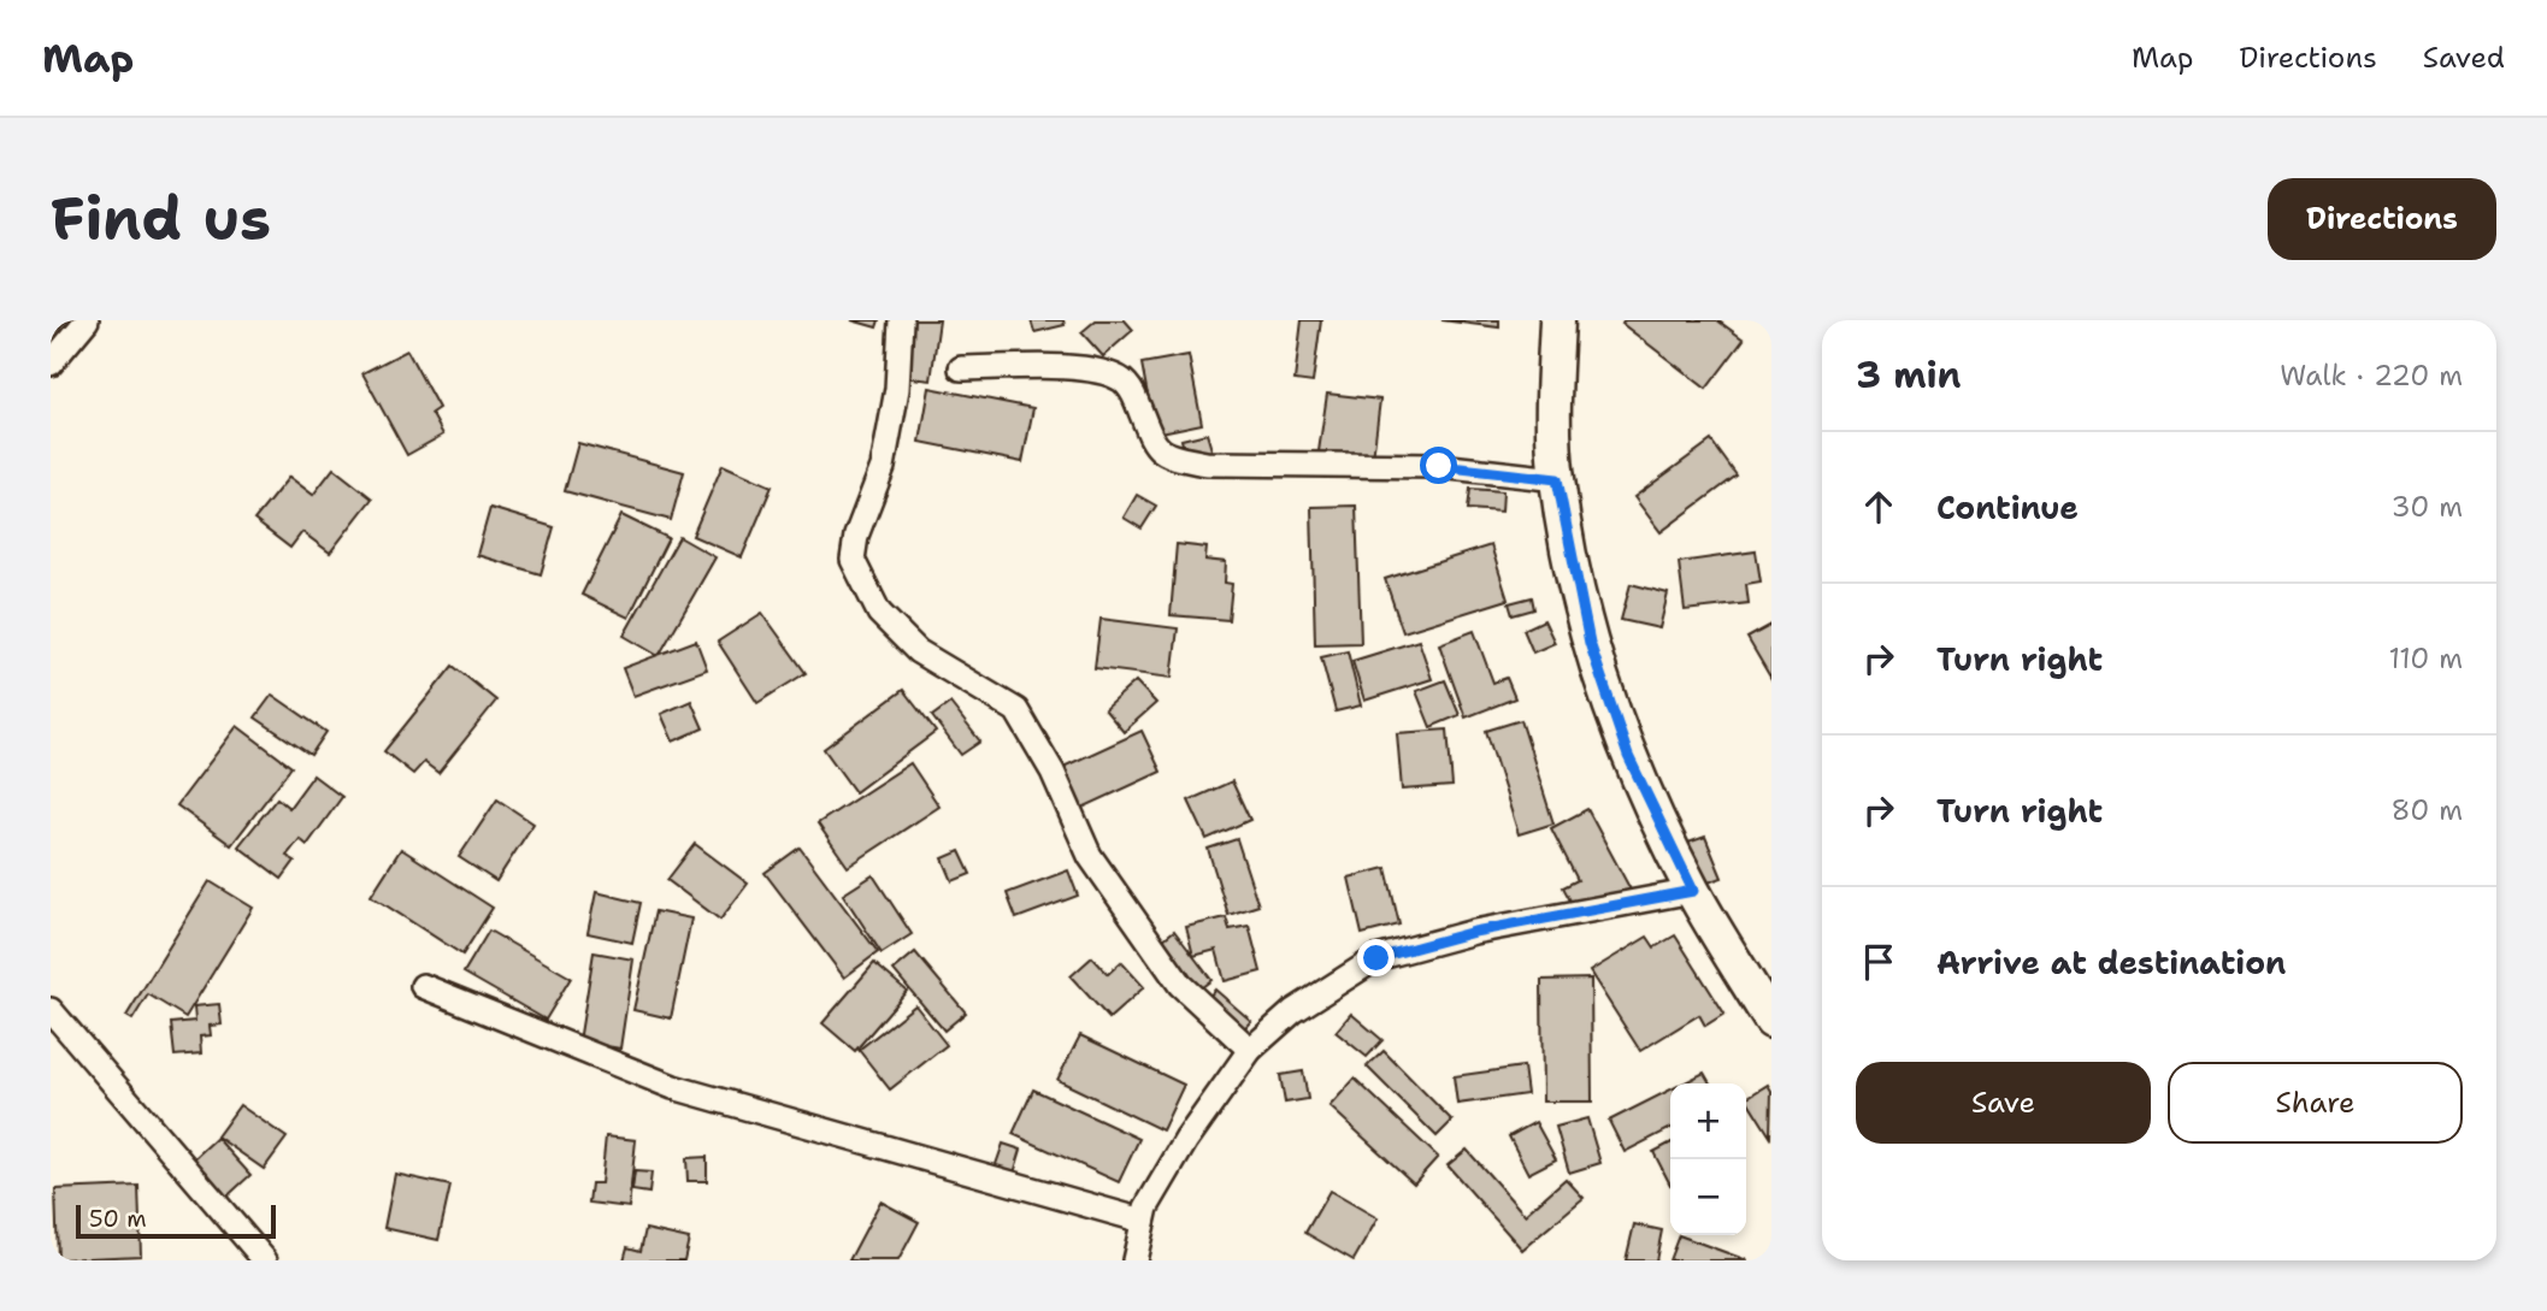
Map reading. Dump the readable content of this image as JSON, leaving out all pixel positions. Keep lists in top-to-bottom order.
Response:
{
  "scale_bar": "50 m",
  "page": {
    "header": "Map",
    "nav": ["Map", "Directions", "Saved"],
    "buttons": [
      "Directions",
      ["Save", "Share"]
    ],
    "title": "Find us",
    "heading": ["3 min", "Walk · 220 m"],
    "list": [
      ["Continue", "30 m"],
      ["Turn right", "110 m"],
      ["Turn right", "80 m"],
      "Arrive at destination"
    ],
    "map_buttons": ["+", "−"],
    "scale": "50 m"
  }
}
